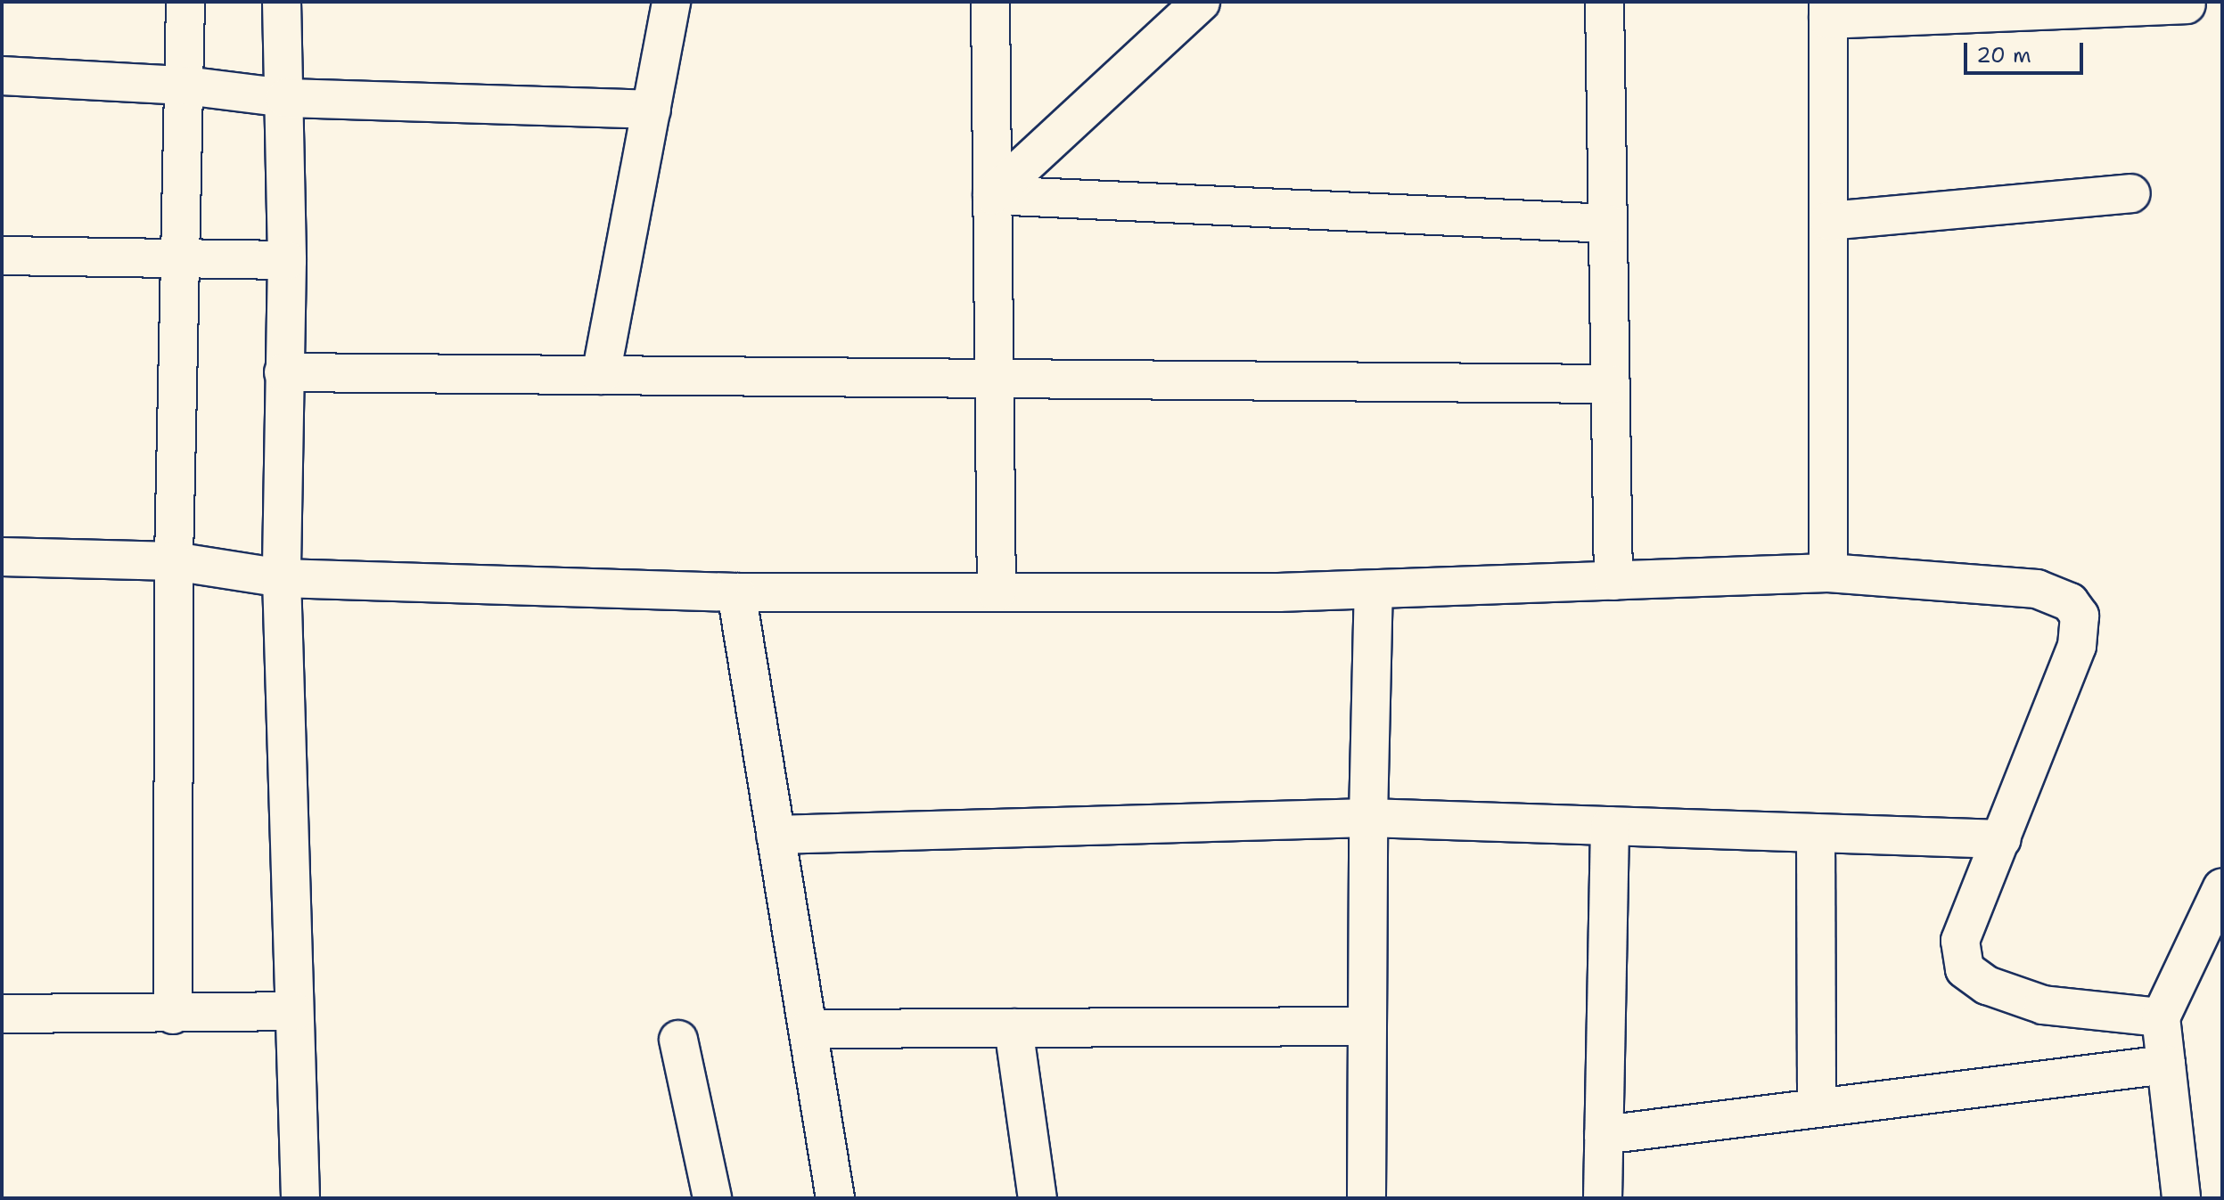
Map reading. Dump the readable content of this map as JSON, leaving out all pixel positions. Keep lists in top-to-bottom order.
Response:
{
  "scale_bar": "20 m"
}
